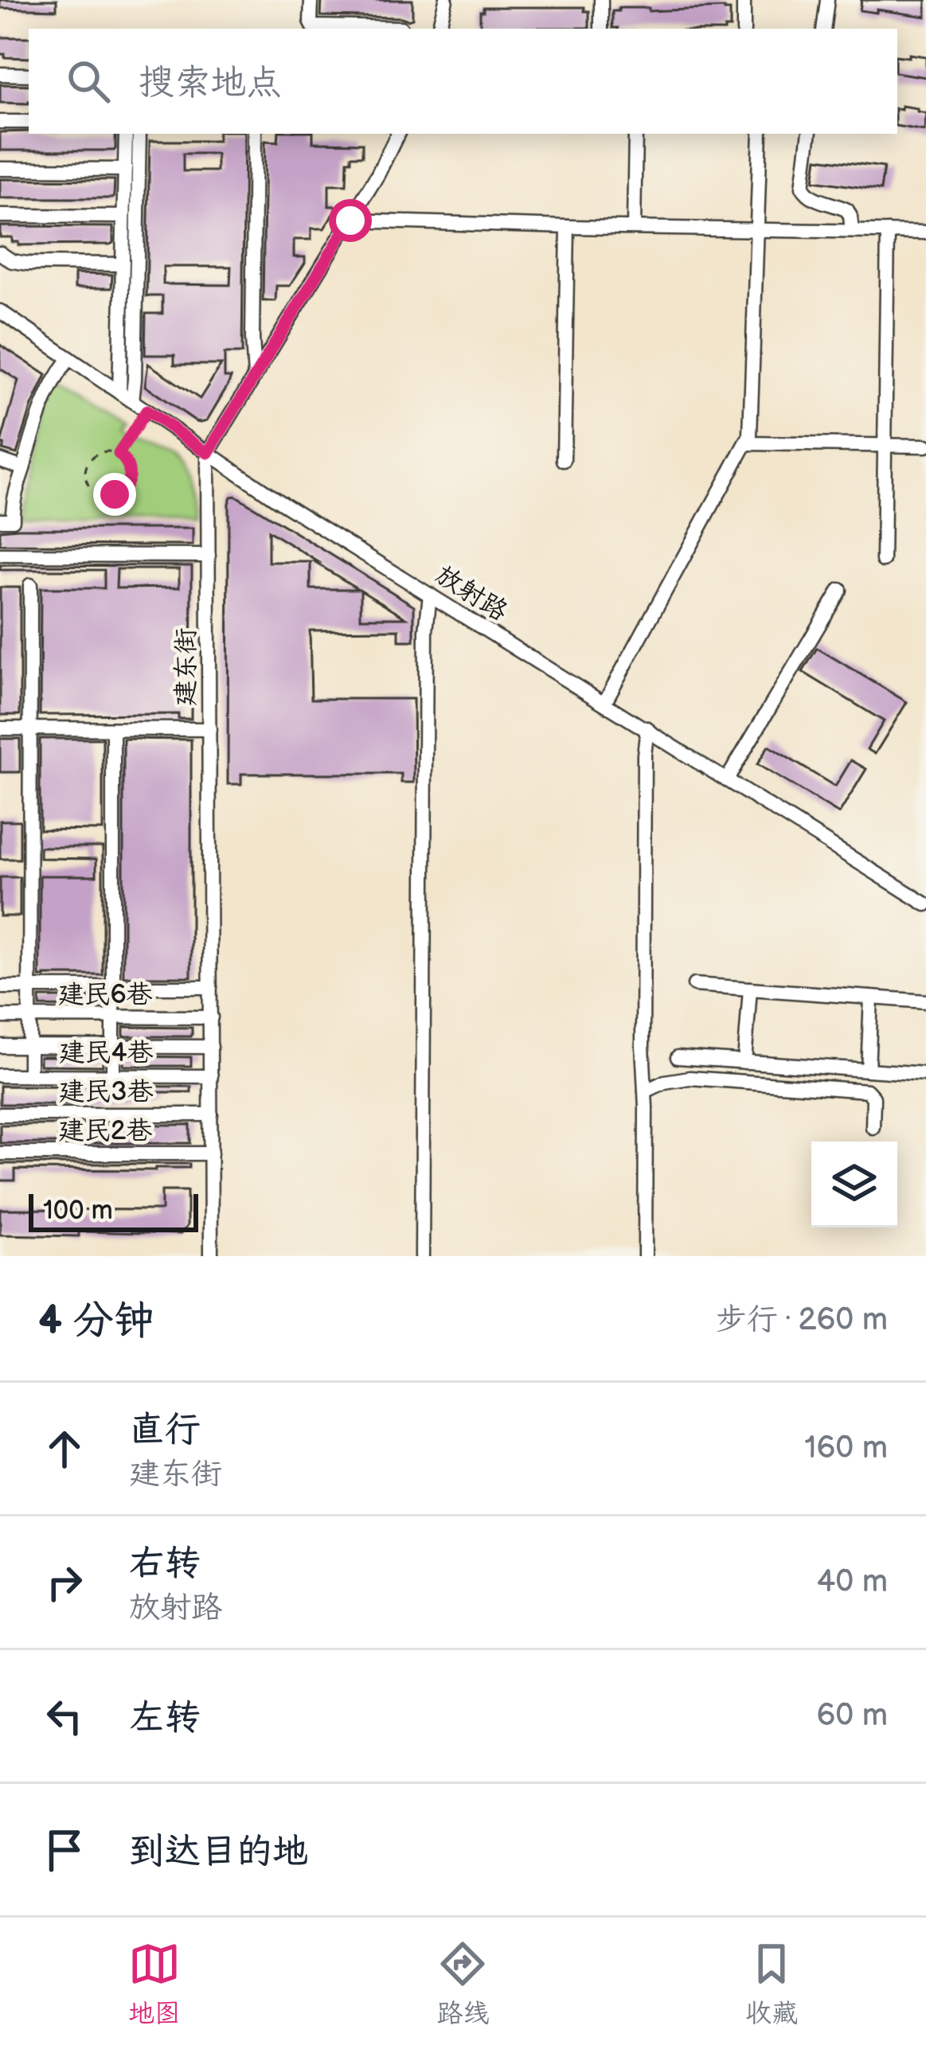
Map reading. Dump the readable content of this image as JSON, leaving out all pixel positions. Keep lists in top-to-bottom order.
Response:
{
  "streets": {
    "street": [
      "放射路",
      "建东街",
      "建民6巷",
      "建民4巷",
      "建民3巷",
      "建民2巷"
    ]
  },
  "crossings": [
    ["放射路", "建东街"],
    ["建东街", "建民6巷"],
    ["建东街", "建民4巷"],
    ["建东街", "建民3巷"],
    ["建东街", "建民2巷"]
  ],
  "scale_bar": "100 m",
  "page": {
    "search": "搜索地点",
    "scale": "100 m",
    "heading": ["4 分钟", "步行 · 260 m"],
    "list": [
      ["直行", "建东街", "160 m"],
      ["右转", "放射路", "40 m"],
      ["左转", "60 m"],
      "到达目的地"
    ],
    "nav": ["地图", "路线", "收藏"]
  }
}
